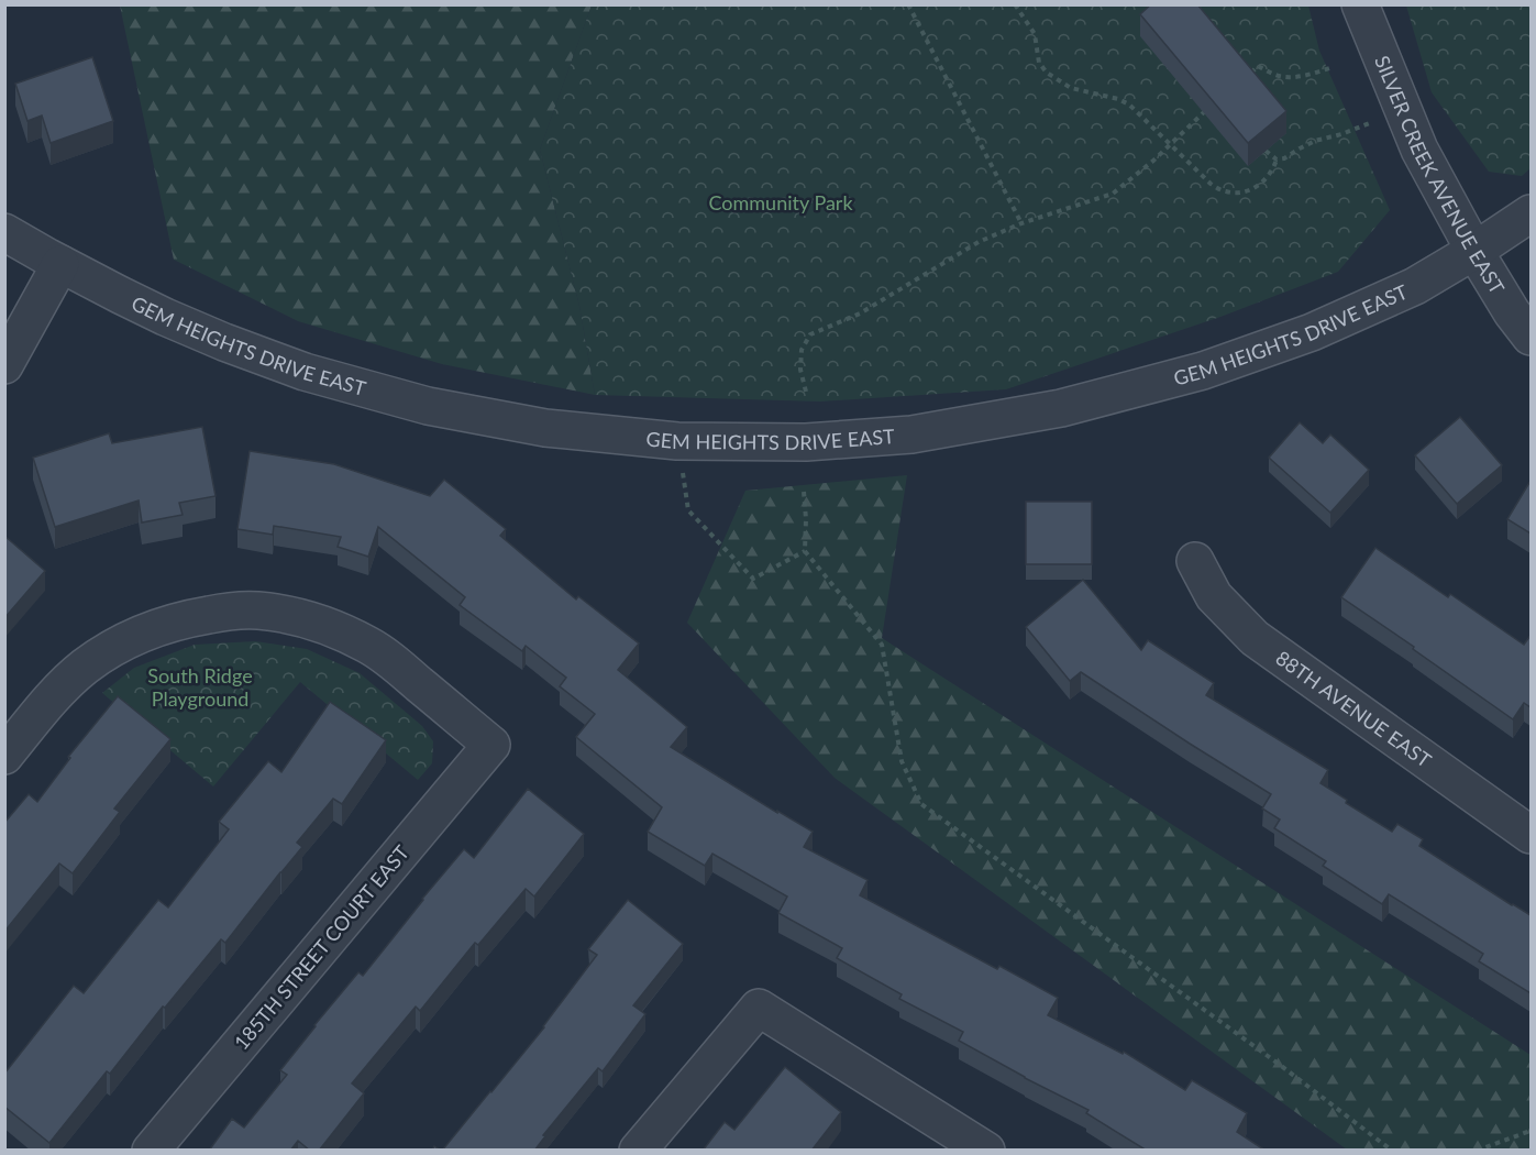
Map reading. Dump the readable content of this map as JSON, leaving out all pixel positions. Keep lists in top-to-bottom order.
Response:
{
  "streets": {
    "street": [
      "SILVER CREEK AVENUE EAST",
      "GEM HEIGHTS DRIVE EAST",
      "88TH AVENUE EAST",
      "185TH STREET COURT EAST"
    ]
  },
  "crossings": [
    ["SILVER CREEK AVENUE EAST", "GEM HEIGHTS DRIVE EAST"]
  ],
  "parks": ["Community Park", "South Ridge Playground"]
}
